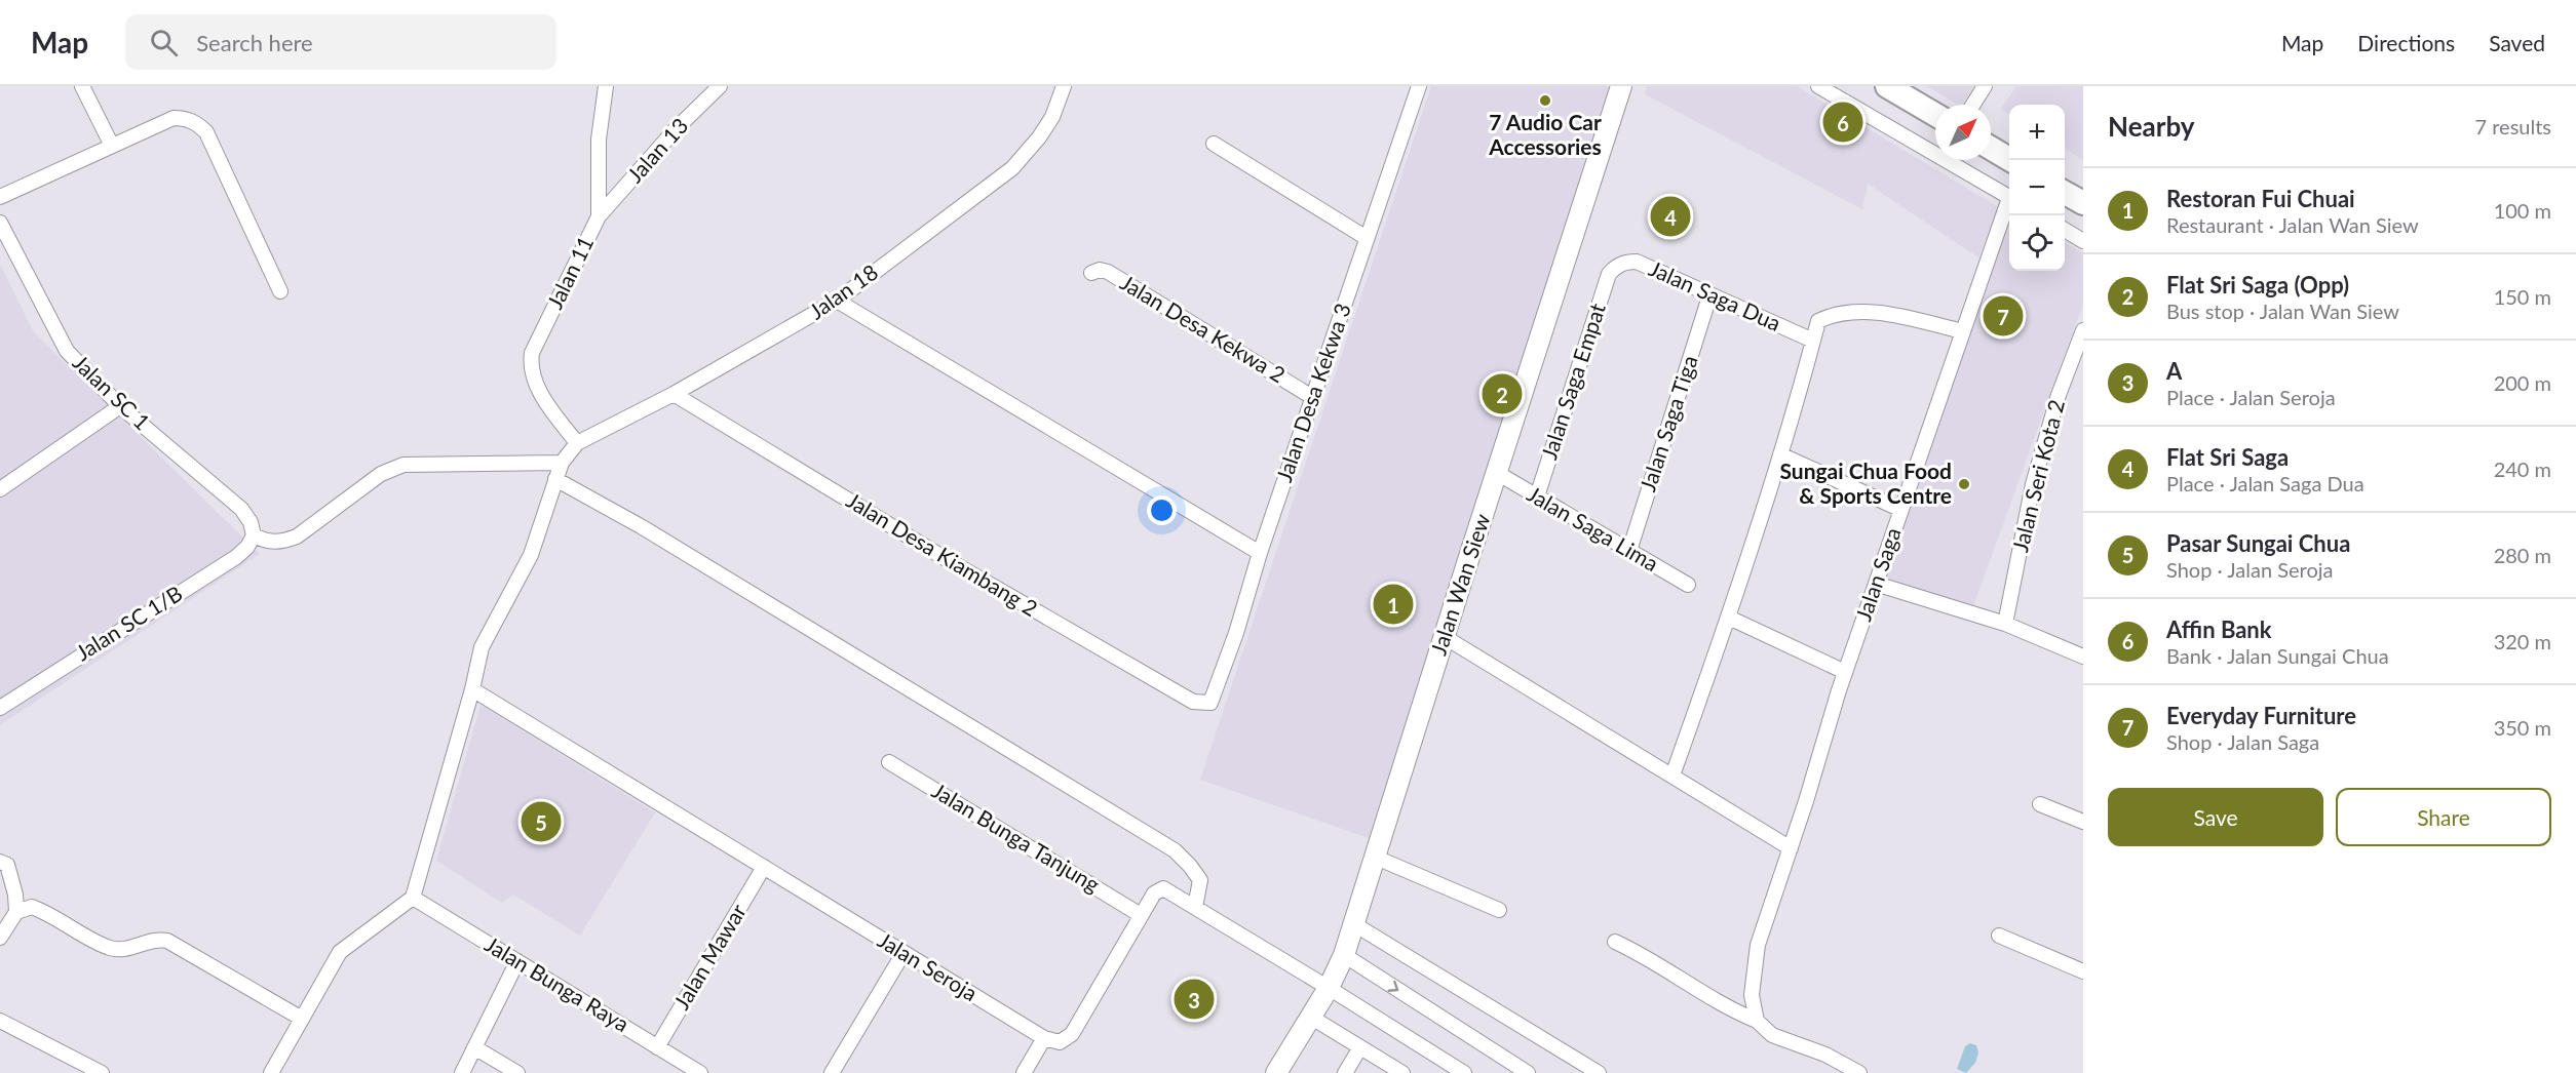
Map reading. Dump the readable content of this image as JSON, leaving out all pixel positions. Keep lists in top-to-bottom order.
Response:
{
  "streets": {
    "street": [
      "Jalan 13",
      "Jalan 11",
      "Jalan 18",
      "Jalan Saga Dua",
      "Jalan Desa Kekwa 2",
      "Jalan Saga Empat",
      "Jalan SC 1",
      "Jalan Desa Kekwa 3",
      "Jalan Saga Tiga",
      "Jalan Seri Kota 2",
      "Jalan Saga Lima",
      "Jalan Desa Kiambang 2",
      "Jalan Saga",
      "Jalan Wan Siew",
      "Jalan SC 1/B",
      "Jalan Bunga Tanjung",
      "Jalan Mawar",
      "Jalan Seroja",
      "Jalan Bunga Raya"
    ]
  },
  "crossings": [
    ["Jalan 13", "Jalan 11"],
    ["Jalan 11", "Jalan 18"],
    ["Jalan 18", "Jalan Desa Kiambang 2"],
    ["Jalan Saga Dua", "Jalan Saga Empat"],
    ["Jalan Saga Dua", "Jalan Saga Tiga"],
    ["Jalan Desa Kekwa 2", "Jalan Desa Kekwa 3"],
    ["Jalan Saga Empat", "Jalan Saga Lima"],
    ["Jalan SC 1", "Jalan SC 1/B"],
    ["Jalan Desa Kekwa 3", "Jalan Desa Kiambang 2"],
    ["Jalan Saga Tiga", "Jalan Saga Lima"],
    ["Jalan Saga Lima", "Jalan Wan Siew"],
    ["Jalan Mawar", "Jalan Seroja"],
    ["Jalan Mawar", "Jalan Bunga Raya"]
  ],
  "places": ["7 Audio Car Accessories", "Sungai Chua Food & Sports Centre"],
  "north": "top right",
  "page": {
    "header": "Map",
    "search": "Search here",
    "nav": ["Map", "Directions", "Saved"],
    "heading": ["Nearby", "7 results"],
    "pins": [
      "6",
      "4",
      "7",
      "2",
      "1",
      "5",
      "3"
    ],
    "map_buttons": ["+", "−"],
    "list": [
      {
        "mark": "1",
        "name": "Restoran Fui Chuai",
        "note": "Restaurant · Jalan Wan Siew",
        "value": "100 m"
      },
      {
        "mark": "2",
        "name": "Flat Sri Saga (Opp)",
        "note": "Bus stop · Jalan Wan Siew",
        "value": "150 m"
      },
      {
        "mark": "3",
        "name": "A",
        "note": "Place · Jalan Seroja",
        "value": "200 m"
      },
      {
        "mark": "4",
        "name": "Flat Sri Saga",
        "note": "Place · Jalan Saga Dua",
        "value": "240 m"
      },
      {
        "mark": "5",
        "name": "Pasar Sungai Chua",
        "note": "Shop · Jalan Seroja",
        "value": "280 m"
      },
      {
        "mark": "6",
        "name": "Affin Bank",
        "note": "Bank · Jalan Sungai Chua",
        "value": "320 m"
      },
      {
        "mark": "7",
        "name": "Everyday Furniture",
        "note": "Shop · Jalan Saga",
        "value": "350 m"
      }
    ],
    "buttons": ["Save", "Share"]
  }
}
